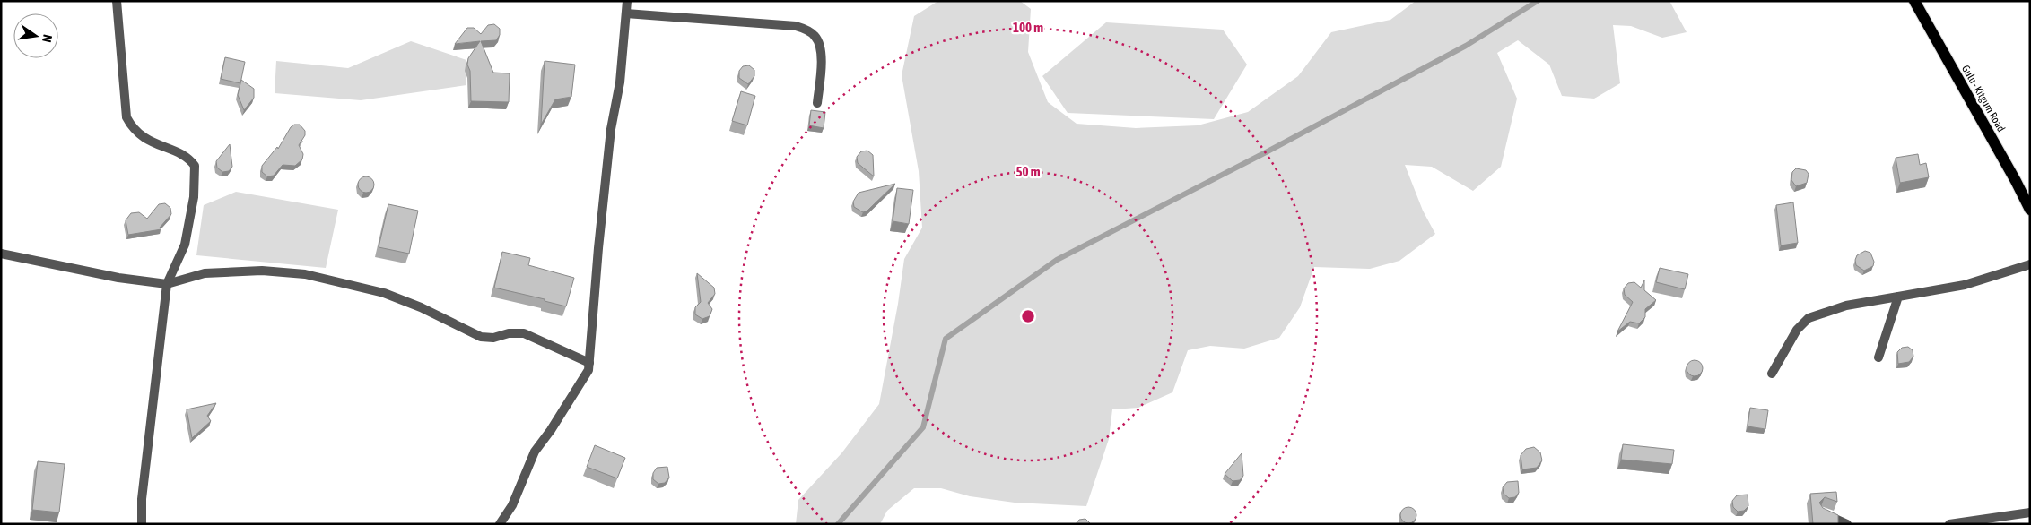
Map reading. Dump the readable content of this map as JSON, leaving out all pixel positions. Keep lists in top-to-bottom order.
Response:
{
  "streets": {
    "main road": ["Gulu - Kitgum Road"]
  },
  "north": "right",
  "rings": ["100 m", "50 m"]
}
